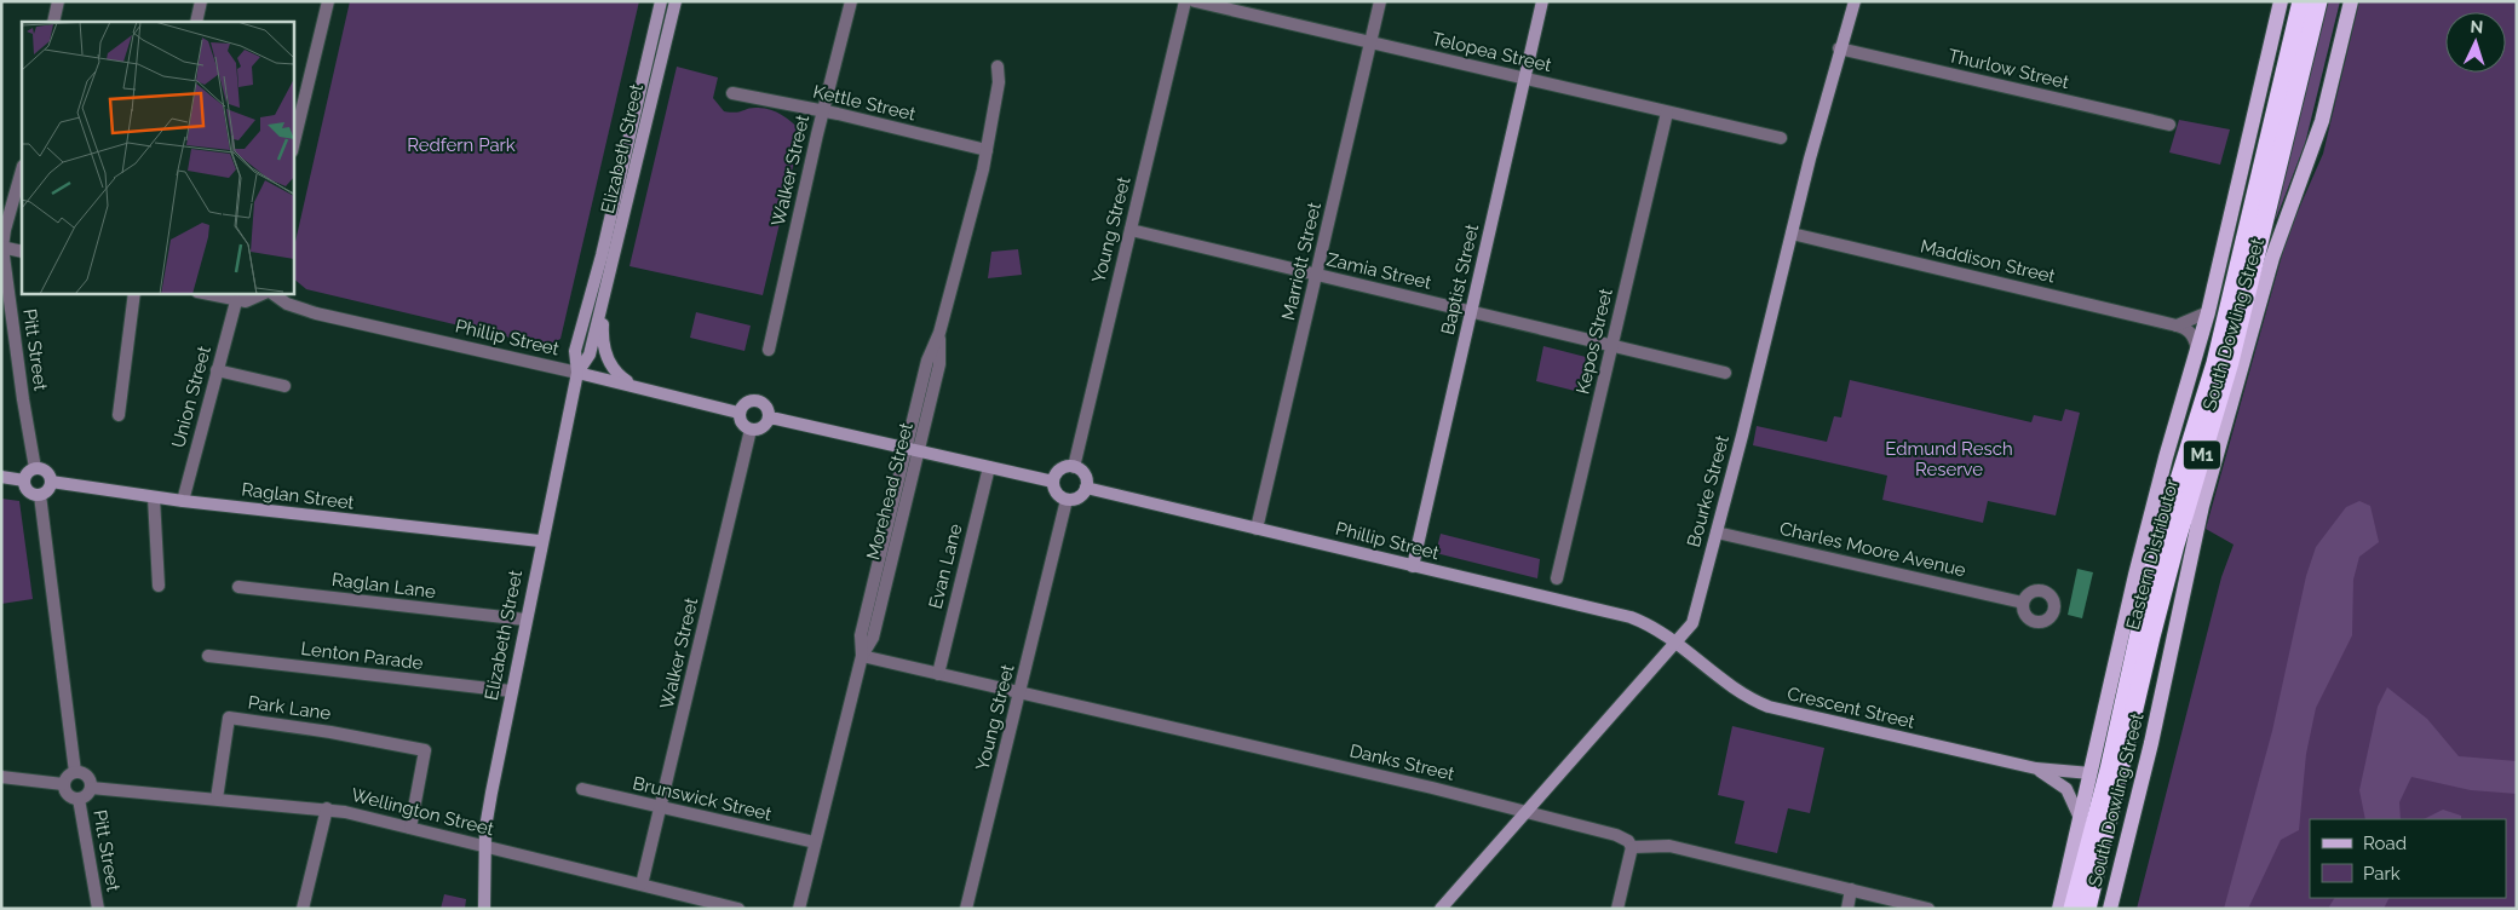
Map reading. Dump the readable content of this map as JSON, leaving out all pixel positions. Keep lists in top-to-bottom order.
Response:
{
  "streets": {
    "highway": ["M1", "Eastern Distributor"],
    "main road": ["South Dowling Street"],
    "street": [
      "Telopea Street",
      "Thurlow Street",
      "Kettle Street",
      "Elizabeth Street",
      "Walker Street",
      "Young Street",
      "Marriott Street",
      "Maddison Street",
      "Zamia Street",
      "Baptist Street",
      "Phillip Street",
      "Kepos Street",
      "Pitt Street",
      "Union Street",
      "Morehead Street",
      "Bourke Street",
      "Raglan Street",
      "Charles Moore Avenue",
      "Evan Lane",
      "Raglan Lane",
      "Lenton Parade",
      "Park Lane",
      "Crescent Street",
      "Danks Street",
      "Brunswick Street",
      "Wellington Street"
    ]
  },
  "crossings": [
    ["Telopea Street", "Marriott Street"],
    ["Telopea Street", "Baptist Street"],
    ["Telopea Street", "Kepos Street"],
    ["Thurlow Street", "Bourke Street"],
    ["Kettle Street", "Walker Street"],
    ["Kettle Street", "Morehead Street"],
    ["Elizabeth Street", "Phillip Street"],
    ["Elizabeth Street", "Raglan Street"],
    ["Elizabeth Street", "Raglan Lane"],
    ["Elizabeth Street", "Lenton Parade"],
    ["Elizabeth Street", "Wellington Street"],
    ["Walker Street", "Phillip Street"],
    ["Walker Street", "Brunswick Street"],
    ["Walker Street", "Wellington Street"],
    ["Young Street", "Zamia Street"],
    ["Young Street", "Phillip Street"],
    ["Young Street", "Danks Street"],
    ["Marriott Street", "Zamia Street"],
    ["Marriott Street", "Phillip Street"],
    ["Maddison Street", "Bourke Street"],
    ["Zamia Street", "Baptist Street"],
    ["Zamia Street", "Kepos Street"],
    ["Baptist Street", "Phillip Street"],
    ["South Dowling Street", "Crescent Street"],
    ["Phillip Street", "Union Street"],
    ["Phillip Street", "Bourke Street"],
    ["Phillip Street", "Crescent Street"],
    ["Pitt Street", "Raglan Street"],
    ["Pitt Street", "Wellington Street"],
    ["Union Street", "Raglan Street"],
    ["Morehead Street", "Danks Street"],
    ["Morehead Street", "Brunswick Street"],
    ["Bourke Street", "Charles Moore Avenue"],
    ["Bourke Street", "Crescent Street"],
    ["Bourke Street", "Danks Street"],
    ["Evan Lane", "Danks Street"],
    ["Park Lane", "Wellington Street"]
  ],
  "parks": ["Redfern Park", "Edmund Resch Reserve"],
  "legend": ["Road", "Park"],
  "north": "top"
}
